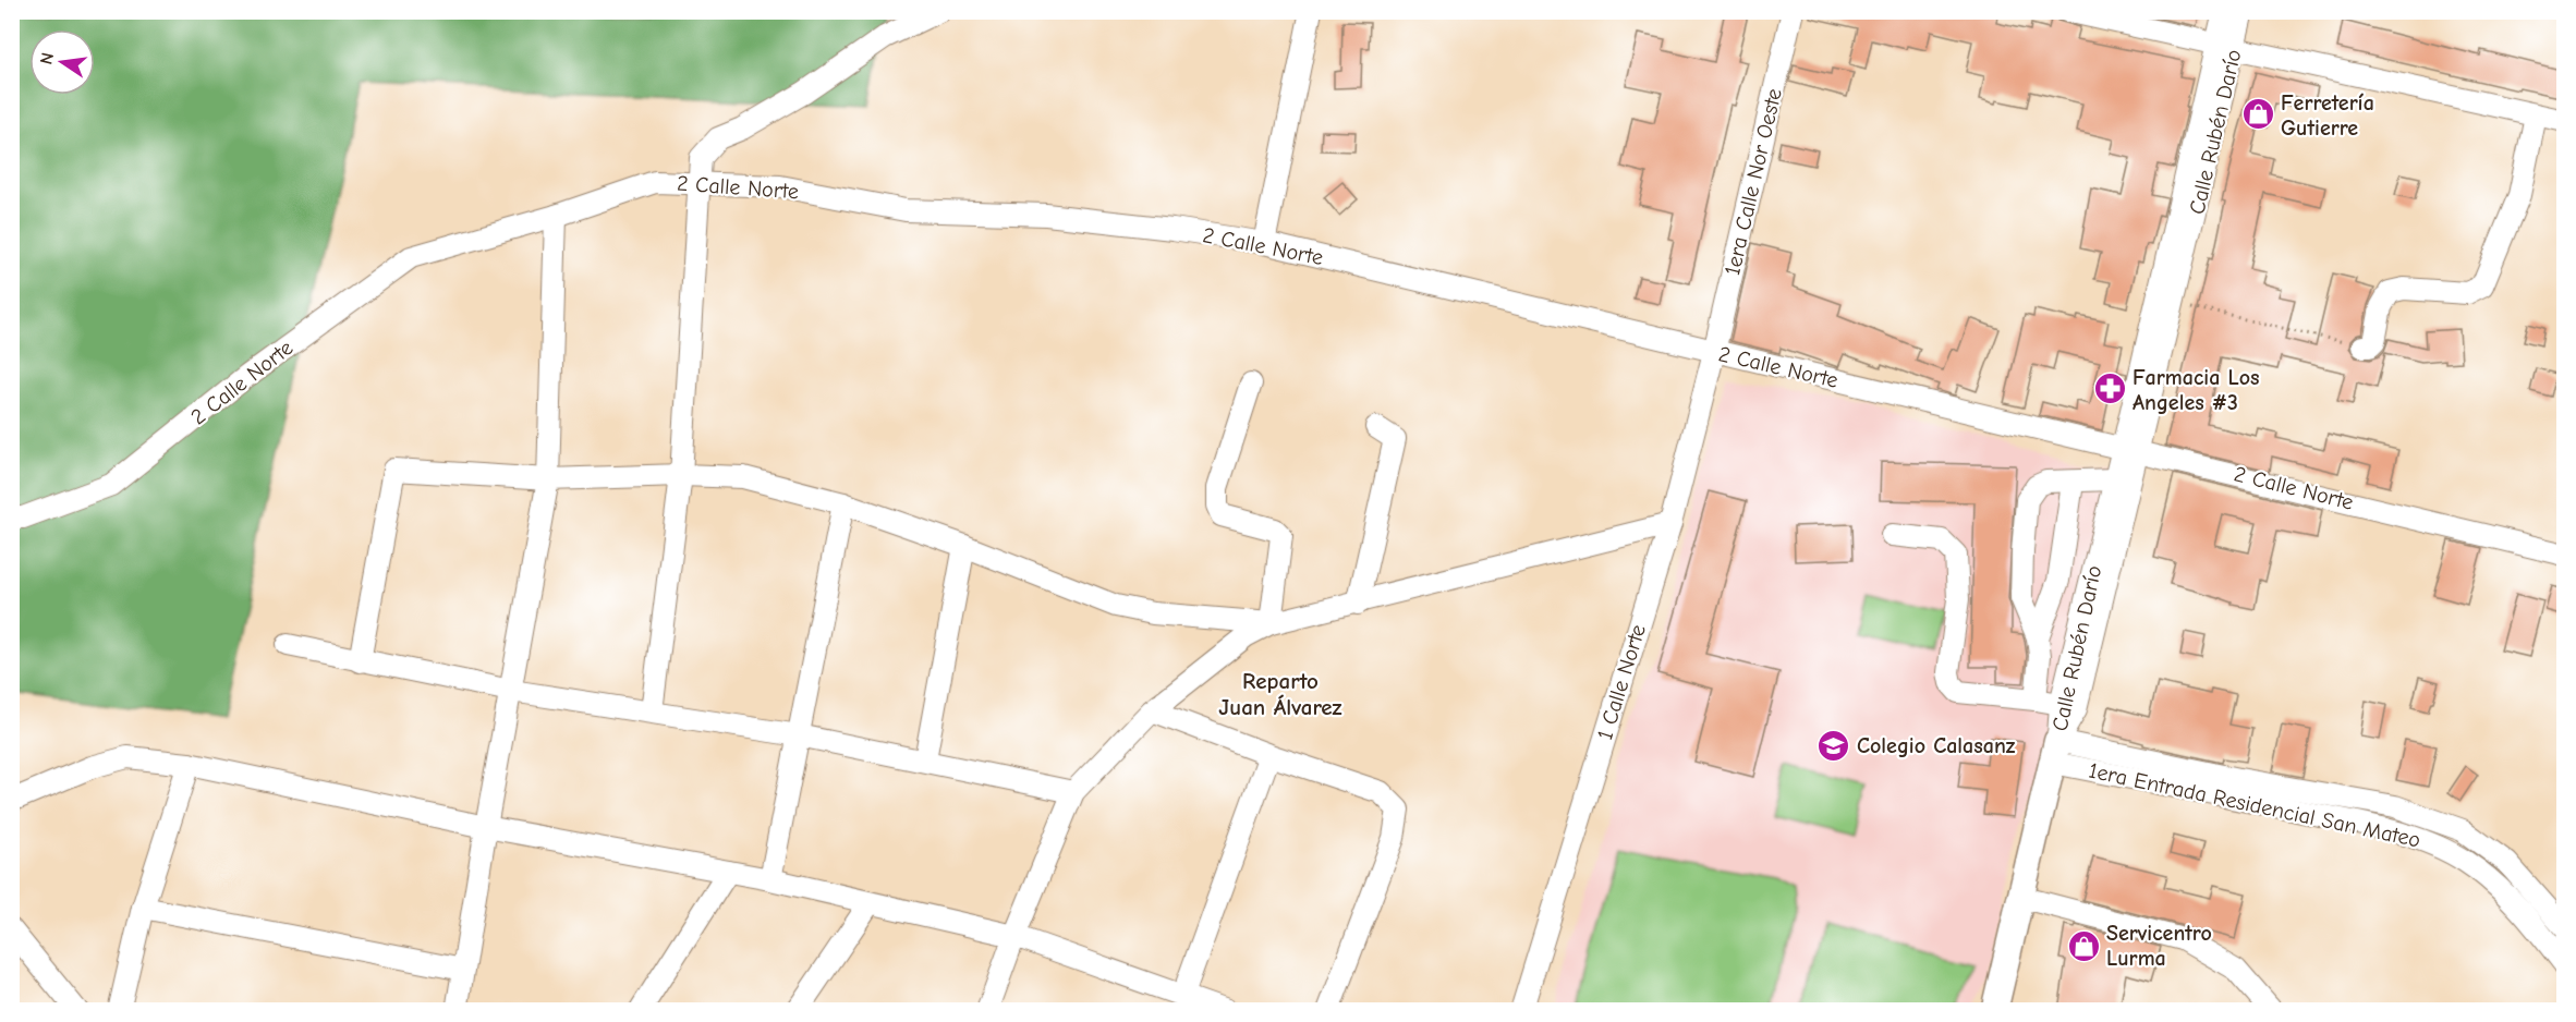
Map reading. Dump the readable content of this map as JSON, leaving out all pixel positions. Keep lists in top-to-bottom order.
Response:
{
  "streets": {
    "street": [
      "Calle Rubén Darío",
      "1era Calle Nor Oeste",
      "2 Calle Norte",
      "1 Calle Norte",
      "1era Entrada Residencial San Mateo"
    ]
  },
  "crossings": [
    ["Calle Rubén Darío", "2 Calle Norte"],
    ["Calle Rubén Darío", "1era Entrada Residencial San Mateo"],
    ["1era Calle Nor Oeste", "2 Calle Norte"],
    ["1era Calle Nor Oeste", "1 Calle Norte"],
    ["2 Calle Norte", "1 Calle Norte"]
  ],
  "districts": ["Reparto Juan Álvarez"],
  "places": {
    "shop": ["Ferretería Gutierre", "Servicentro Lurma"],
    "pharmacy": ["Farmacia Los Angeles #3"],
    "school or university": ["Colegio Calasanz"]
  },
  "north": "left"
}
